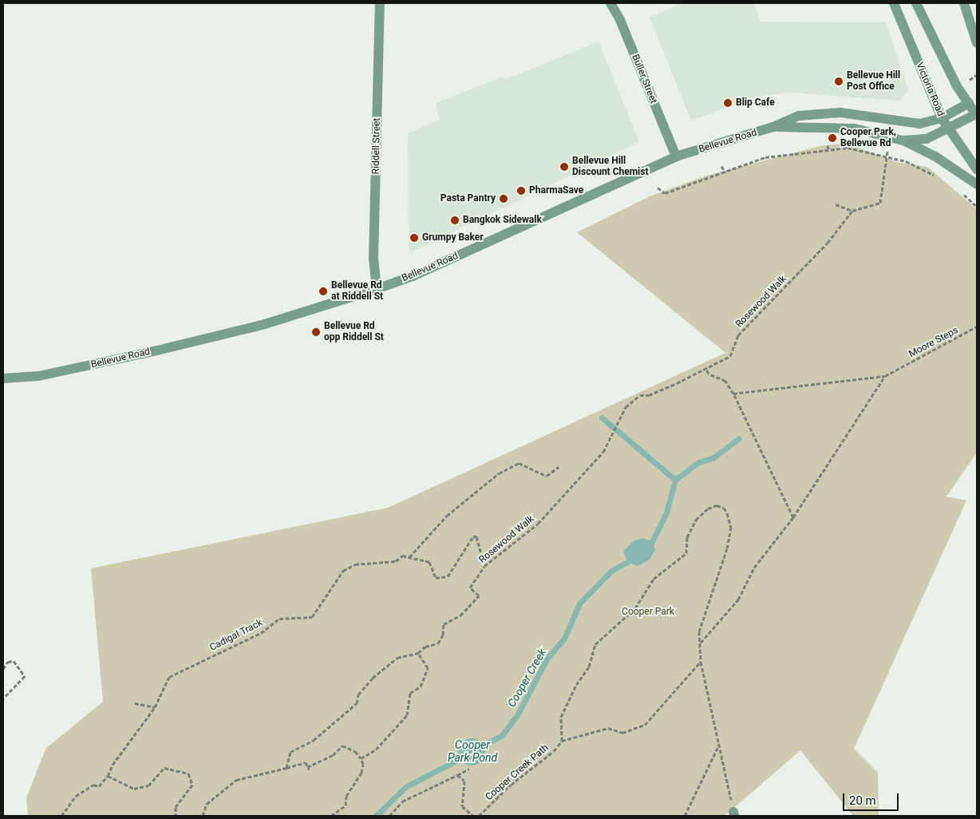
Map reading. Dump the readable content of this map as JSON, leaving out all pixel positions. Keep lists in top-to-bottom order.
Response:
{
  "streets": {
    "street": [
      "Buller Street",
      "Victoria Road",
      "Bellevue Road",
      "Riddell Street"
    ],
    "path": [
      "Rosewood Walk",
      "Moore Steps",
      "Cadigal Track",
      "Cooper Creek Path"
    ]
  },
  "crossings": [
    ["Buller Street", "Bellevue Road"],
    ["Victoria Road", "Bellevue Road"],
    ["Bellevue Road", "Riddell Street"],
    ["Rosewood Walk", "Cadigal Track"]
  ],
  "water": ["Cooper Creek", "Cooper Park Pond"],
  "parks": ["Cooper Park"],
  "places": [
    "Bellevue Hill Post Office",
    "Blip Cafe",
    "Cooper Park, Bellevue Rd",
    "Bellevue Hill Discount Chemist",
    "PharmaSave",
    "Pasta Pantry",
    "Bangkok Sidewalk",
    "Grumpy Baker",
    "Bellevue Rd at Riddell St",
    "Bellevue Rd opp Riddell St"
  ],
  "scale_bar": "20 m"
}
